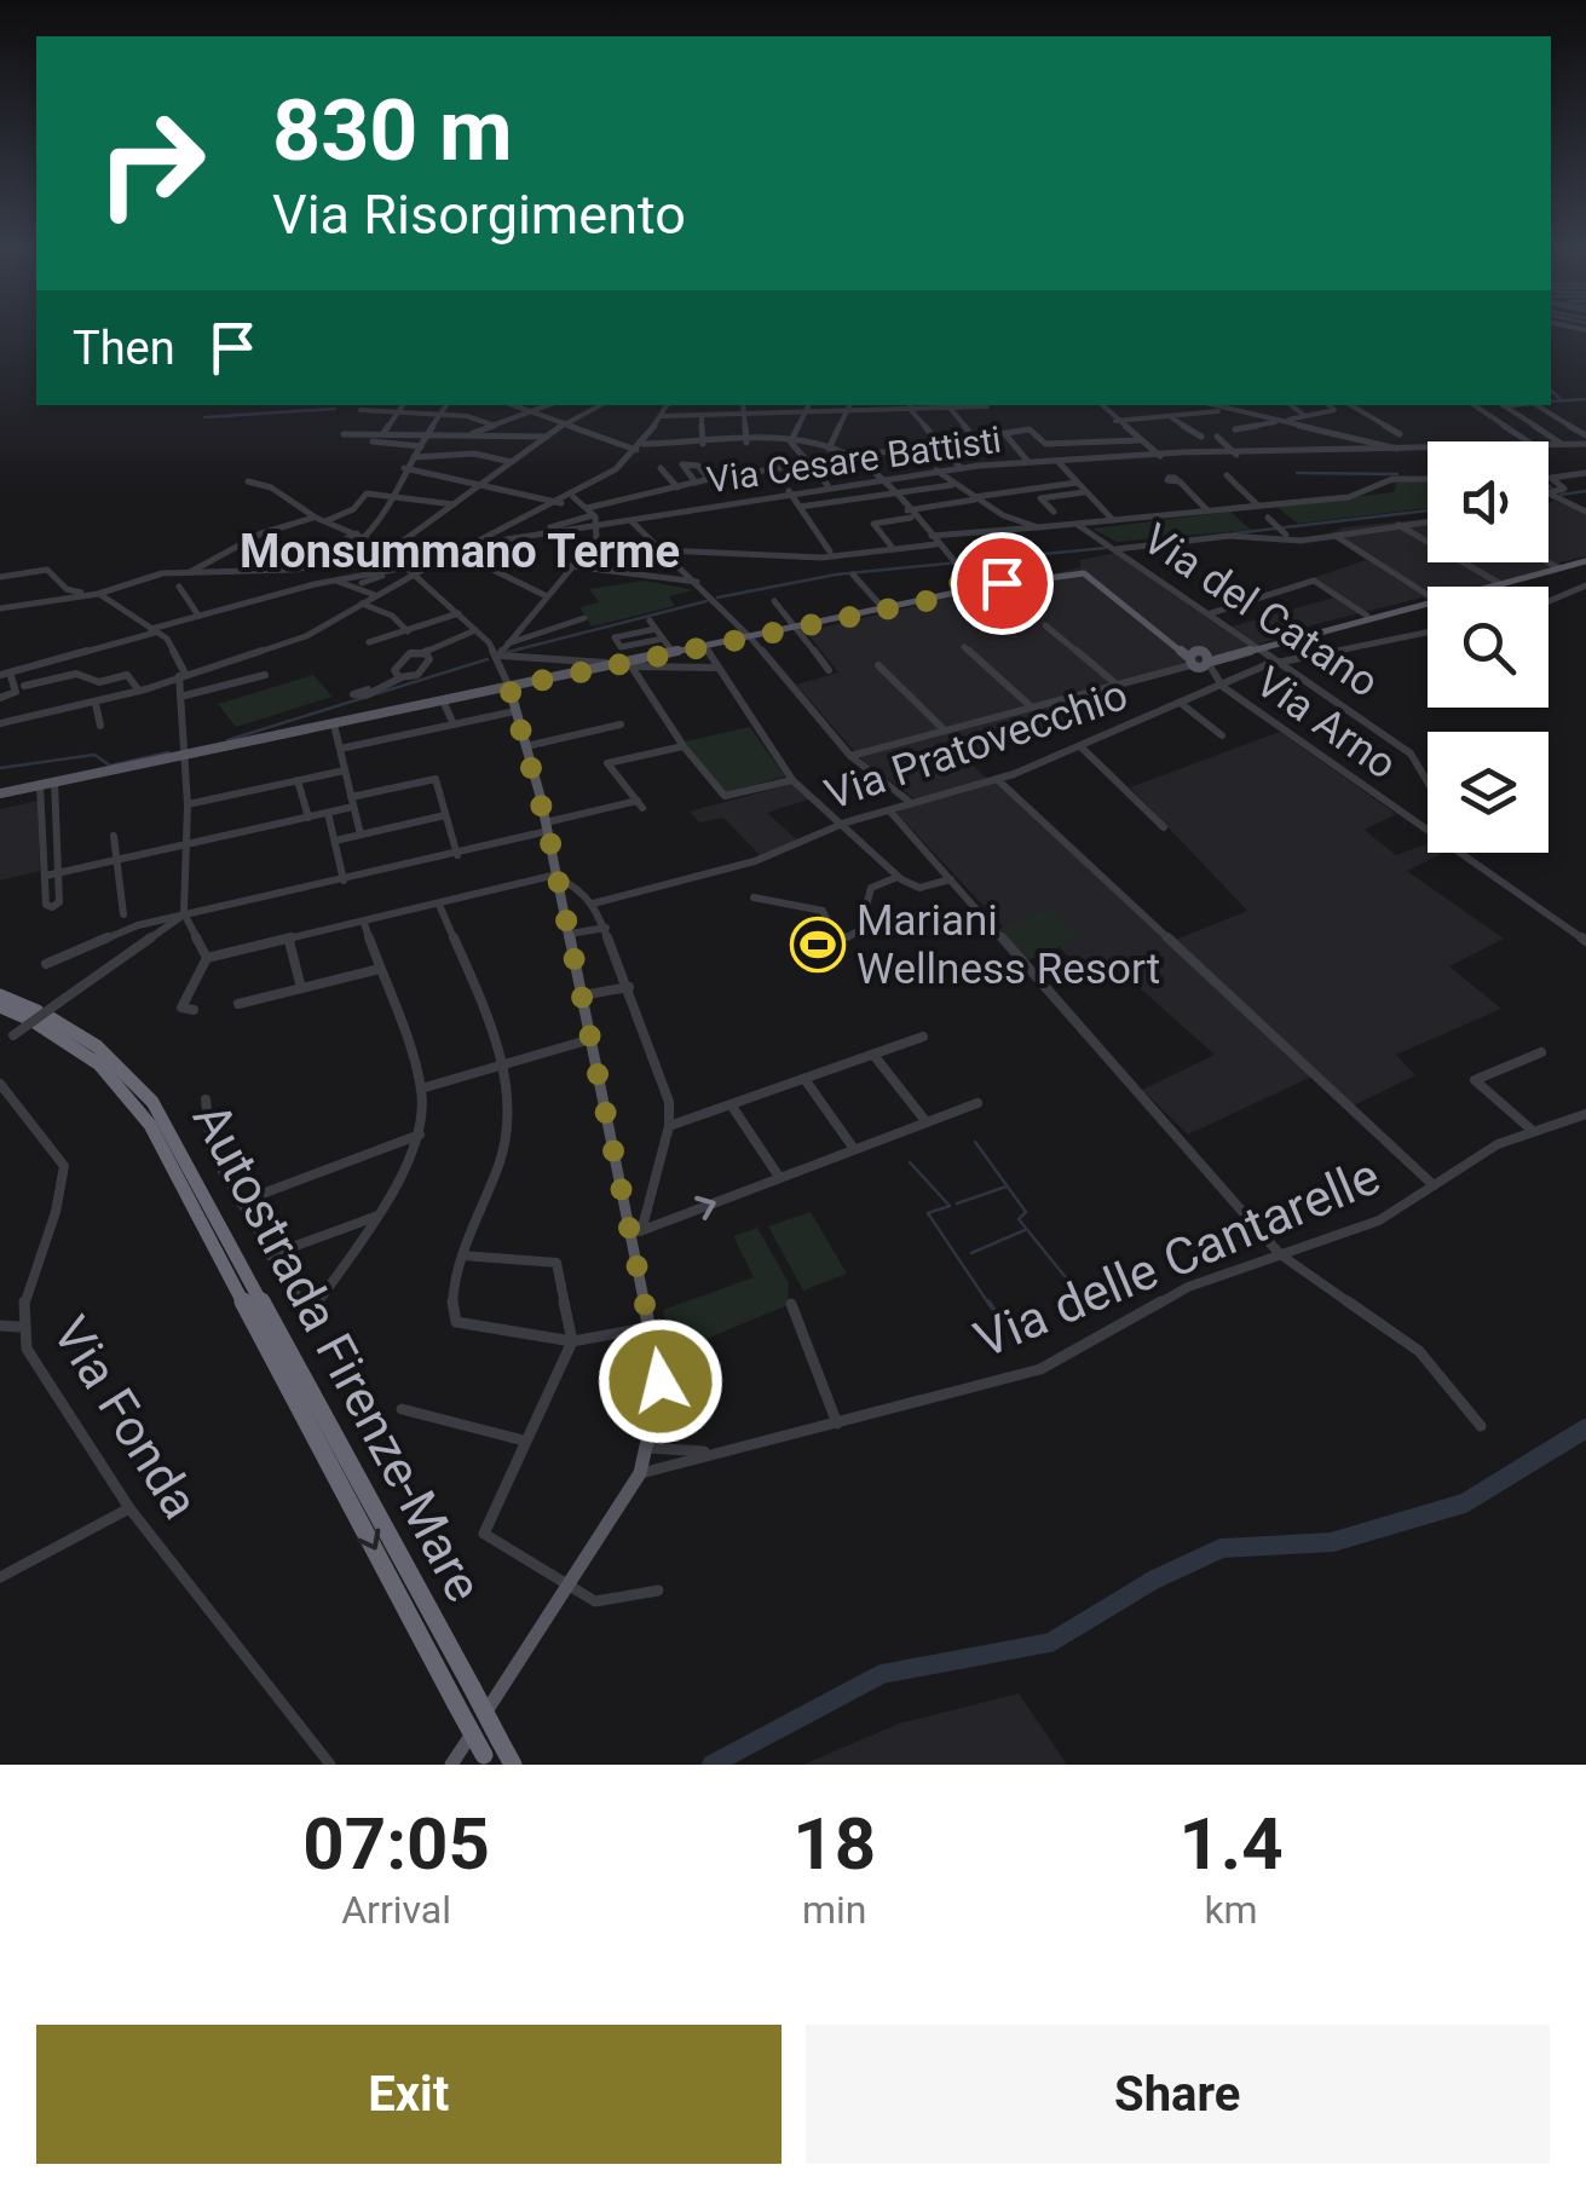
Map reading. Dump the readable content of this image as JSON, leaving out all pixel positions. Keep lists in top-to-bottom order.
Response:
{
  "streets": {
    "highway": ["Autostrada Firenze-Mare"],
    "street": [
      "Via Cesare Battisti",
      "Via del Catano",
      "Via Arno",
      "Via Pratovecchio",
      "Via delle Cantarelle",
      "Via Fonda"
    ]
  },
  "crossings": [
    ["Via Cesare Battisti", "Via del Catano"],
    ["Via del Catano", "Via Pratovecchio"],
    ["Via Arno", "Via Pratovecchio"]
  ],
  "districts": ["Monsummano Terme"],
  "places": {
    "sports": ["Mariani Wellness Resort"]
  },
  "page": {
    "turn": ["830 m", "Via Risorgimento"],
    "then": "Then",
    "eta": [
      "07:05",
      "Arrival",
      "18",
      "min",
      "1.4",
      "km"
    ],
    "buttons": ["Exit", "Share"]
  }
}
